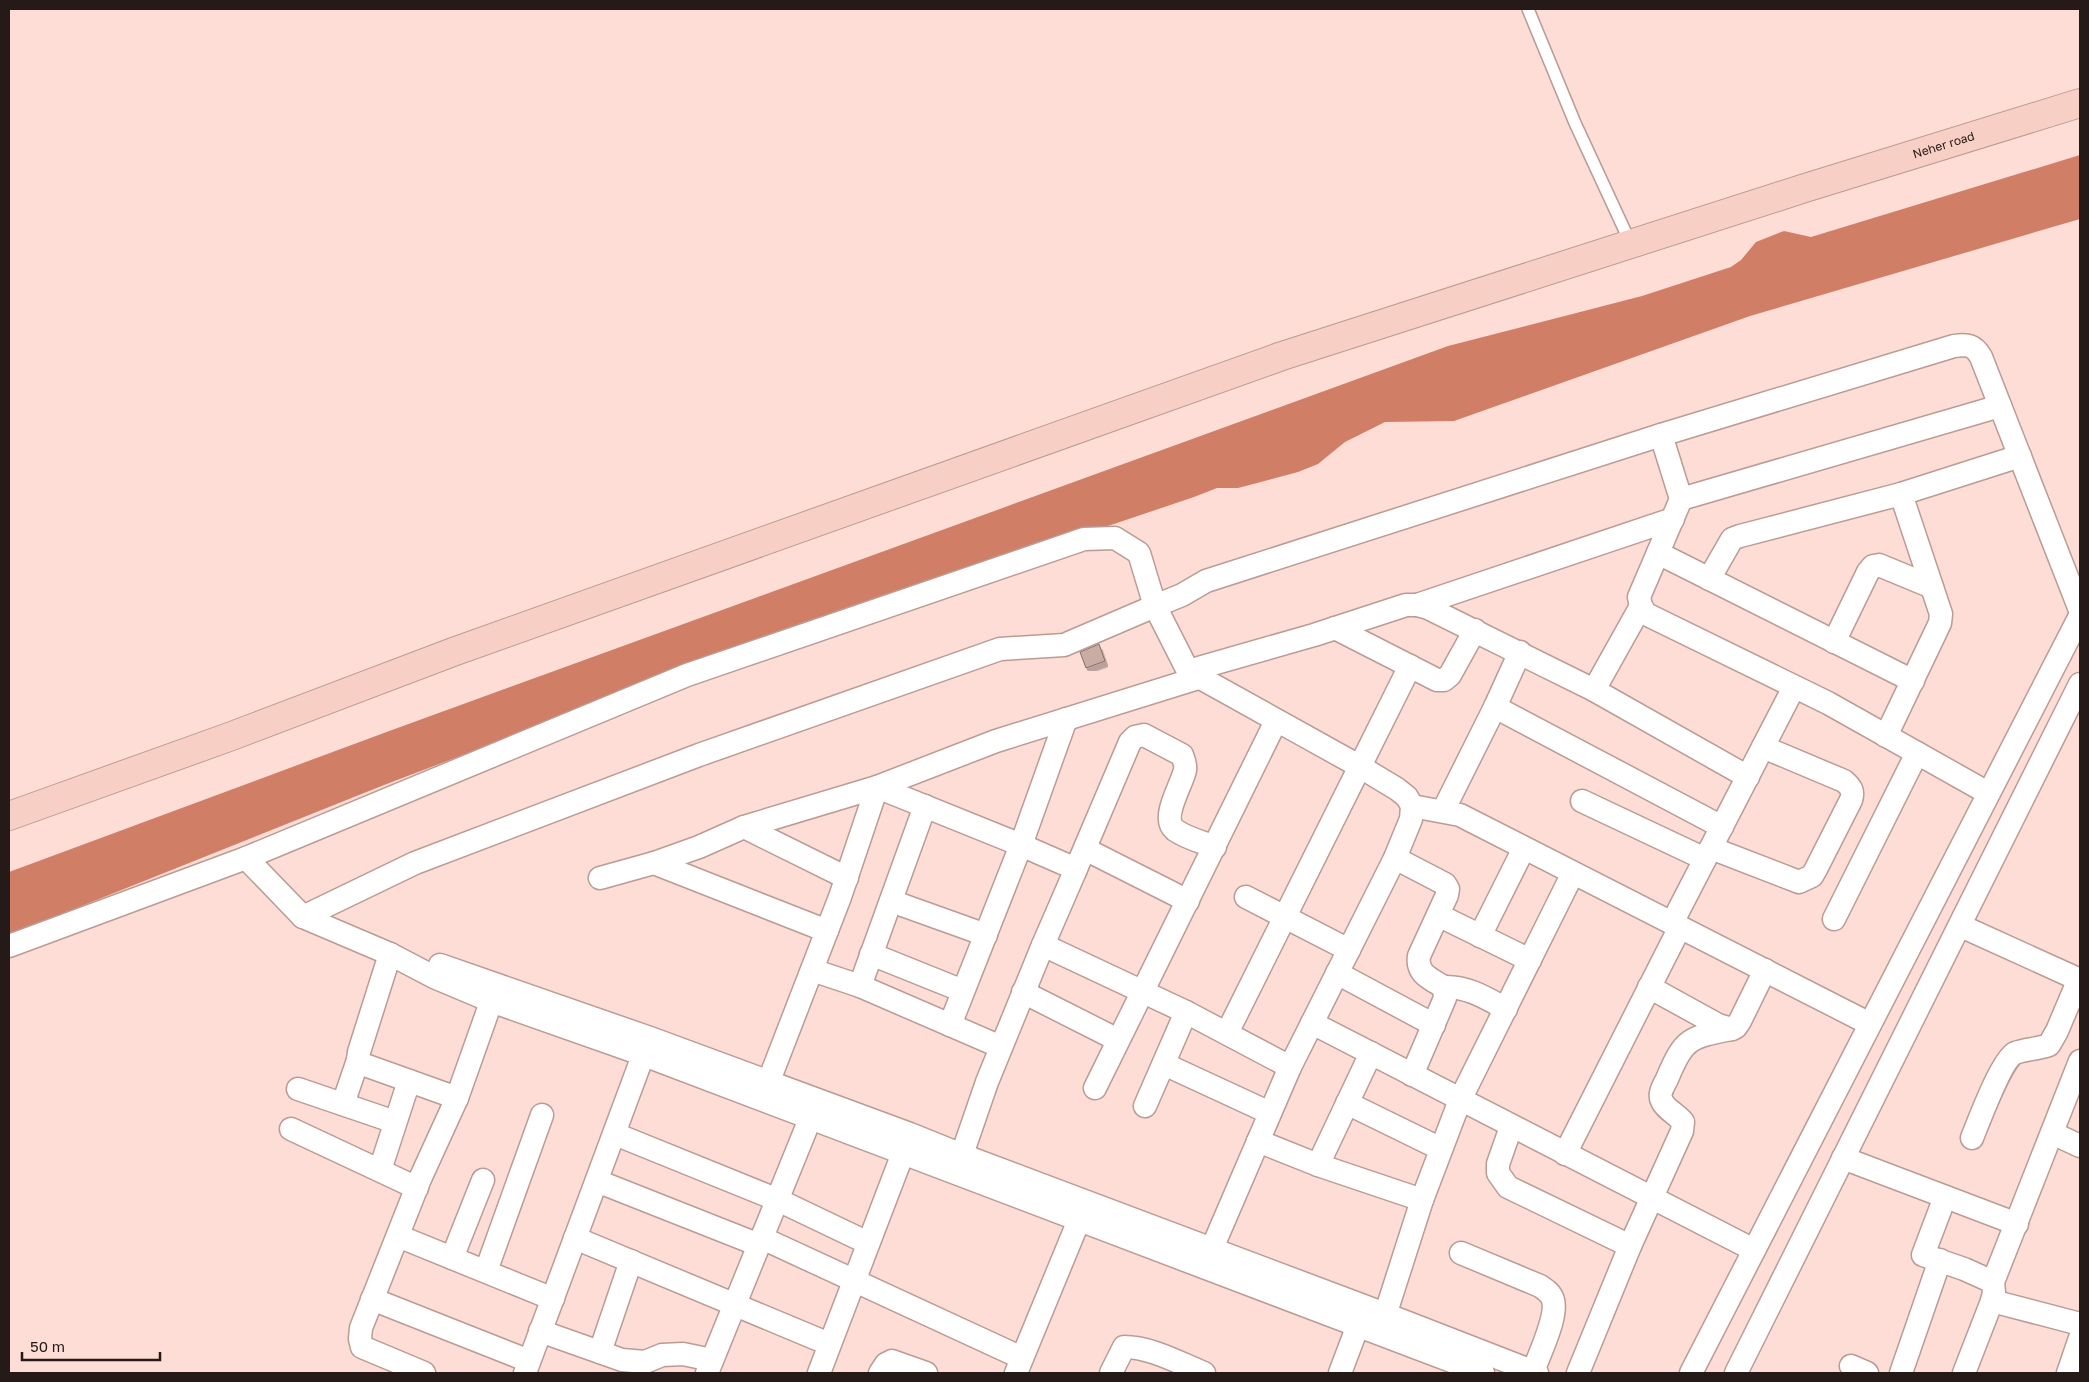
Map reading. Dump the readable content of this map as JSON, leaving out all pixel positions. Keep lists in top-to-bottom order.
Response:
{
  "streets": {
    "street": ["Neher road"]
  },
  "scale_bar": "50 m"
}
